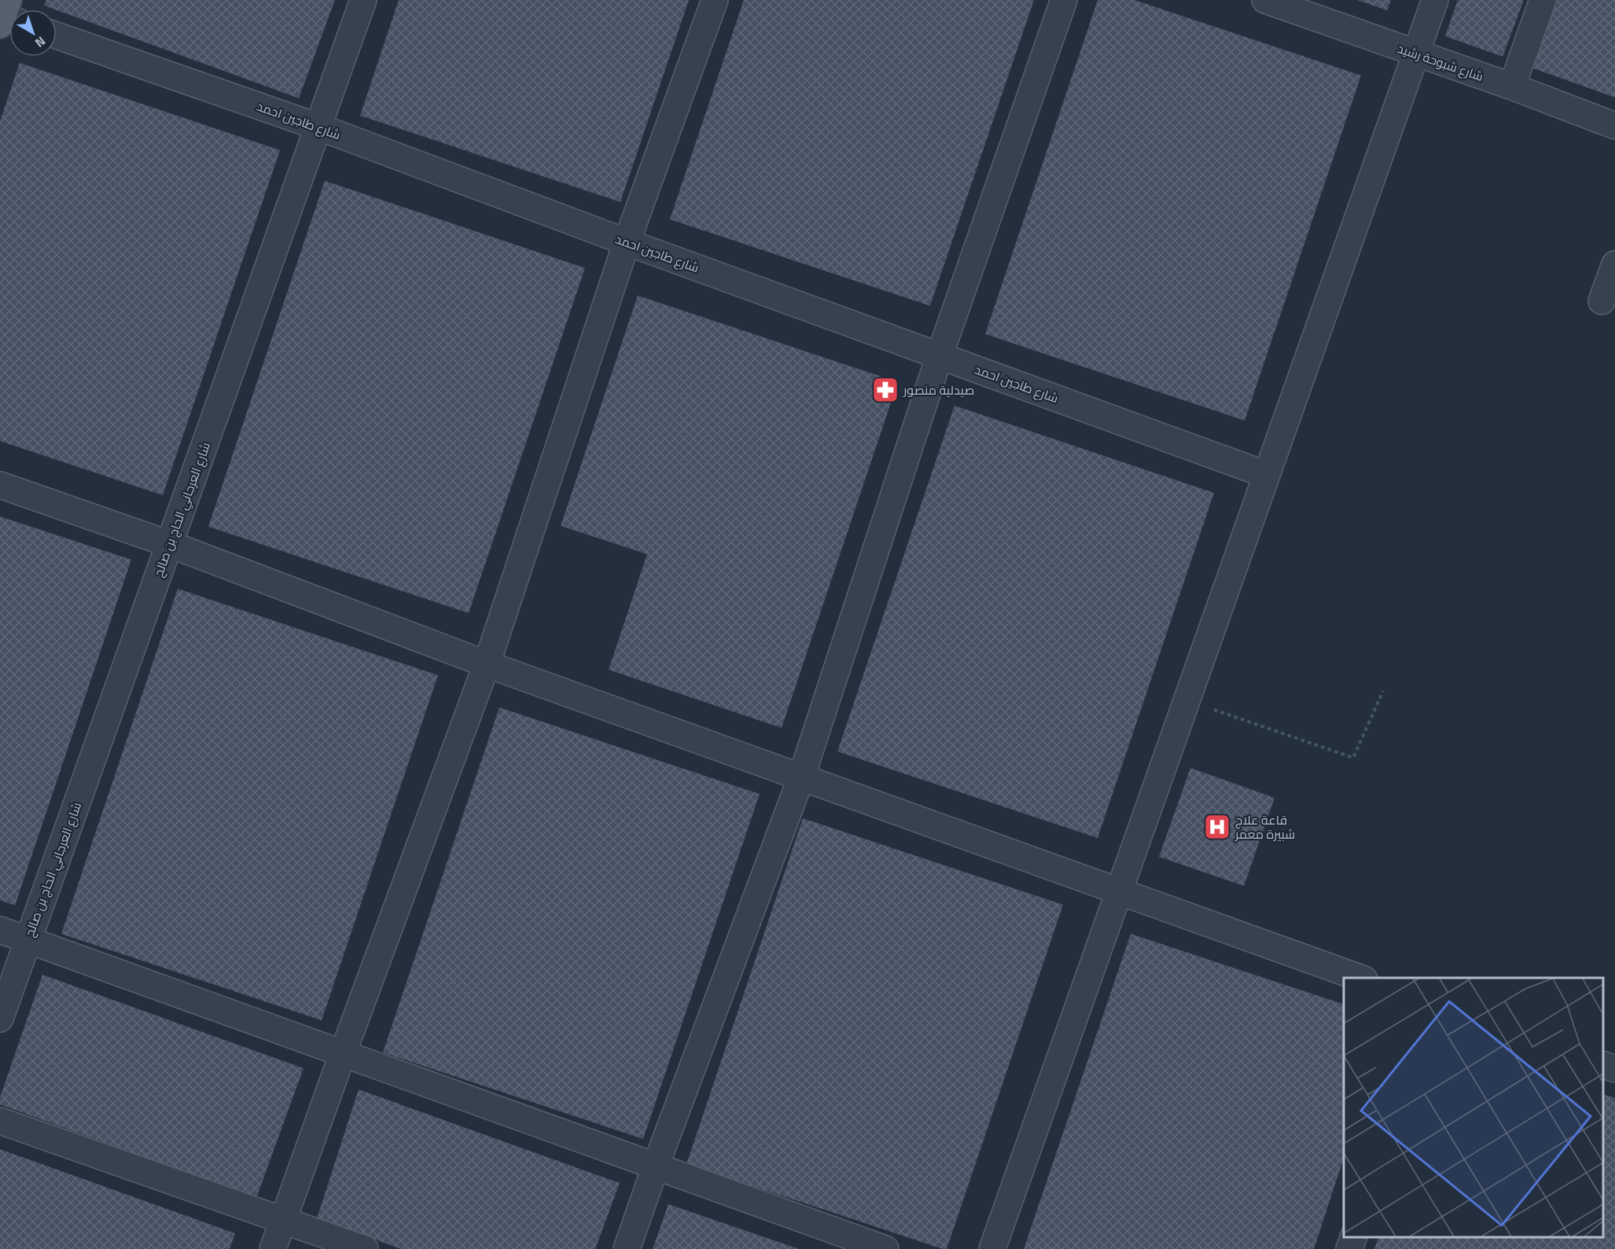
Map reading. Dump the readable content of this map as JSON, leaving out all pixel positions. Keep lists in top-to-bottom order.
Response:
{
  "streets": {
    "street": ["شارع شبوحة رشيد", "شارع طاجين احمد", "شارع العرجاني الحاج بن صالح"]
  },
  "crossings": [
    ["شارع طاجين احمد", "شارع العرجاني الحاج بن صالح"]
  ],
  "places": {
    "pharmacy": ["صيدلية منصور"],
    "hospital": ["قاعة علاج شبيرة معمر"]
  },
  "north": "bottom right"
}
